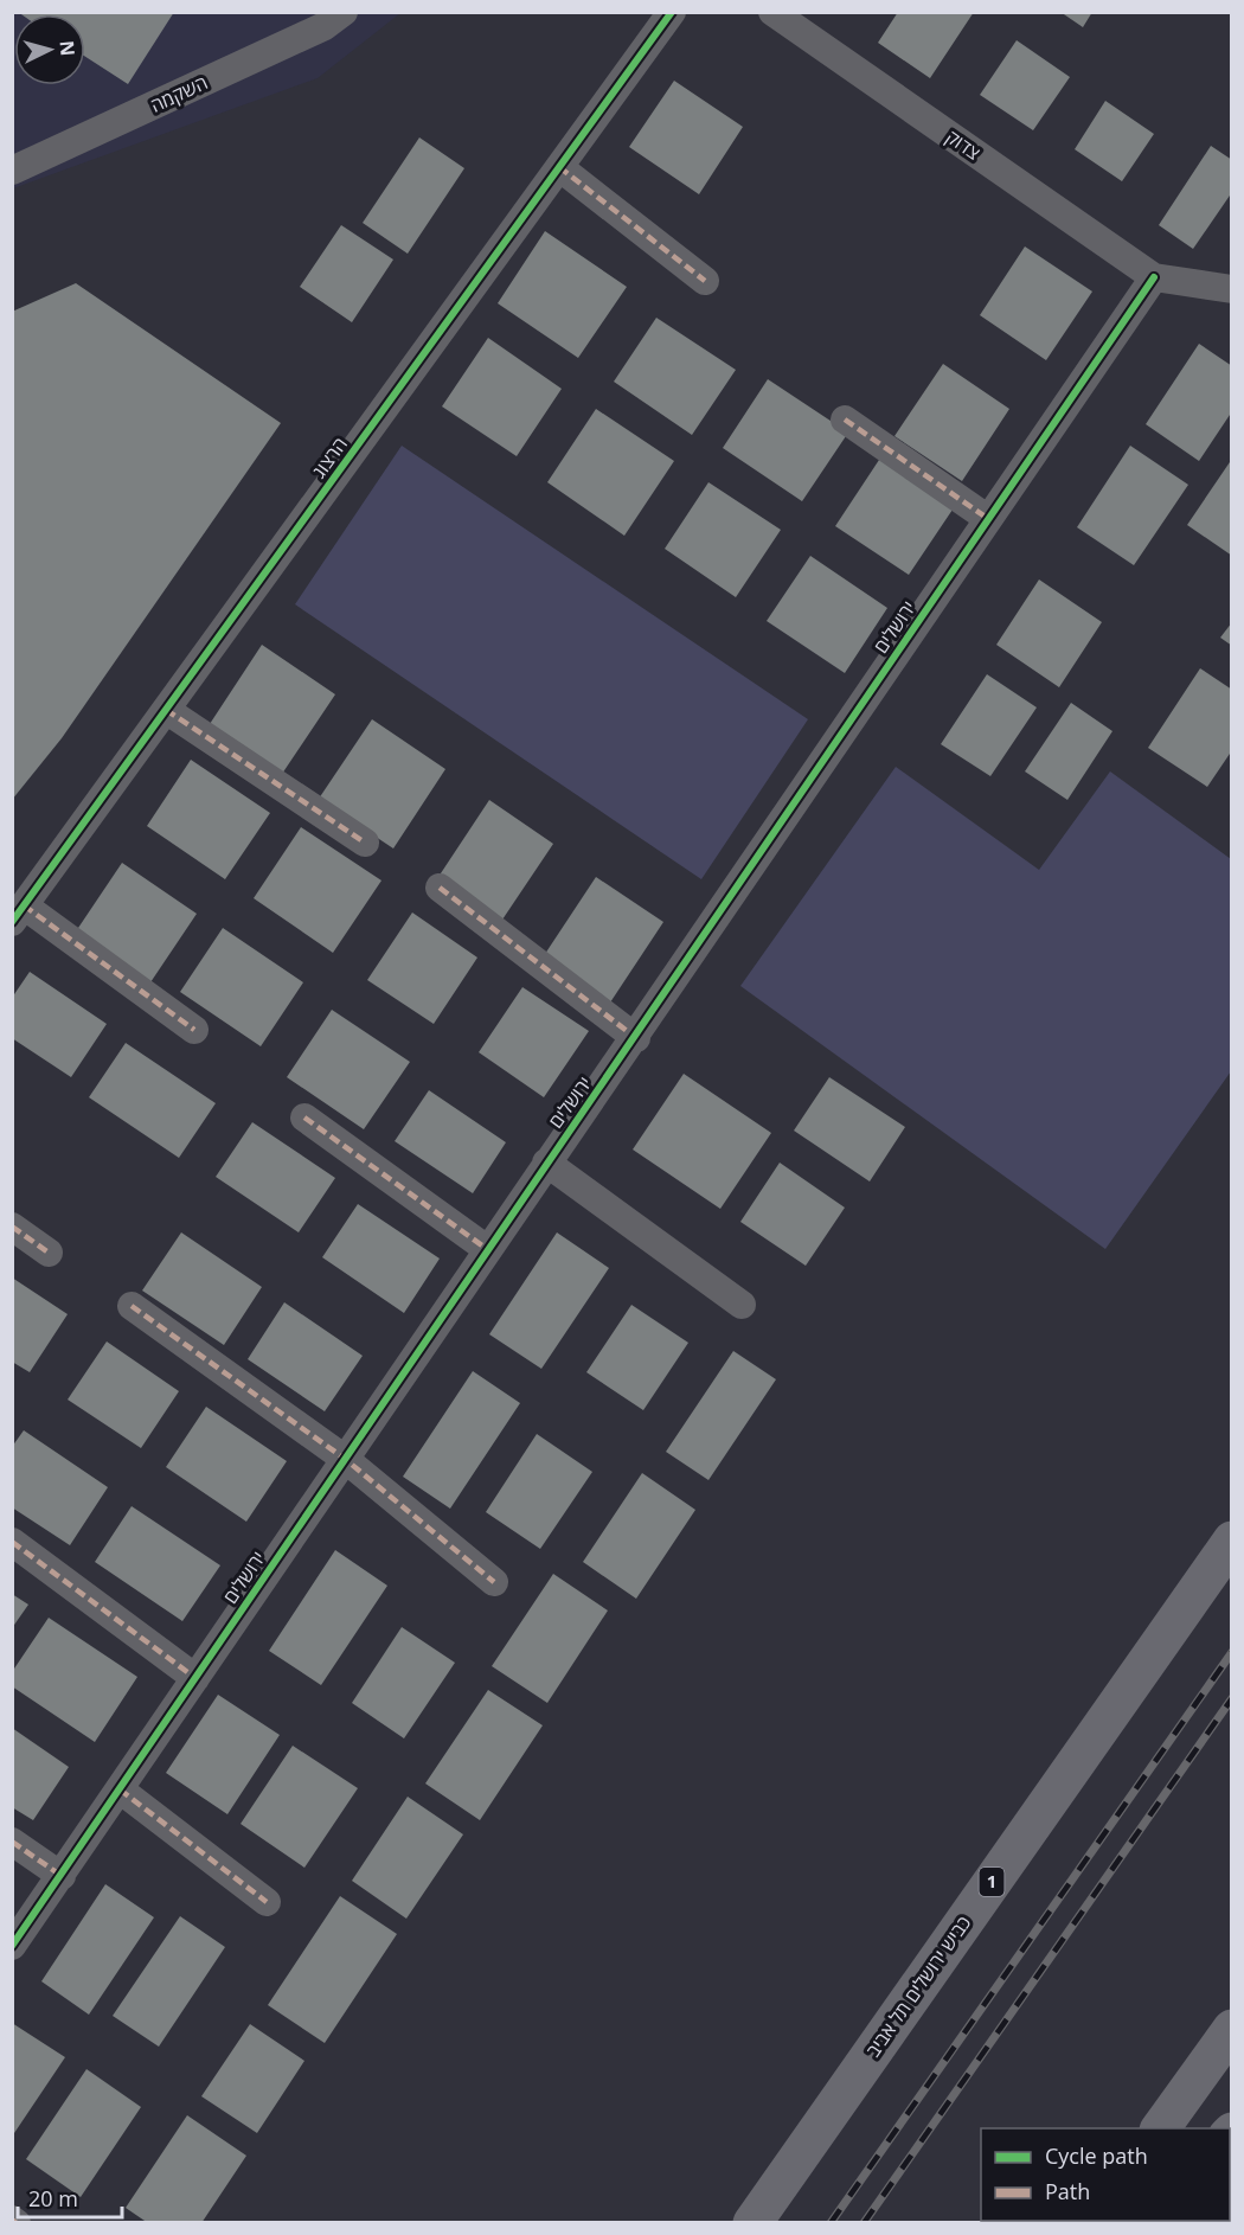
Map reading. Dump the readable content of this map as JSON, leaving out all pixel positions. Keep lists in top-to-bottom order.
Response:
{
  "streets": {
    "highway": ["1", "כביש ירושלים תל אביב"],
    "street": [
      "השקמה",
      "צדוק",
      "הרצוג",
      "ירושלים"
    ]
  },
  "crossings": [
    ["צדוק", "ירושלים"]
  ],
  "legend": ["Cycle path", "Path"],
  "scale_bar": "20 m",
  "north": "right"
}
